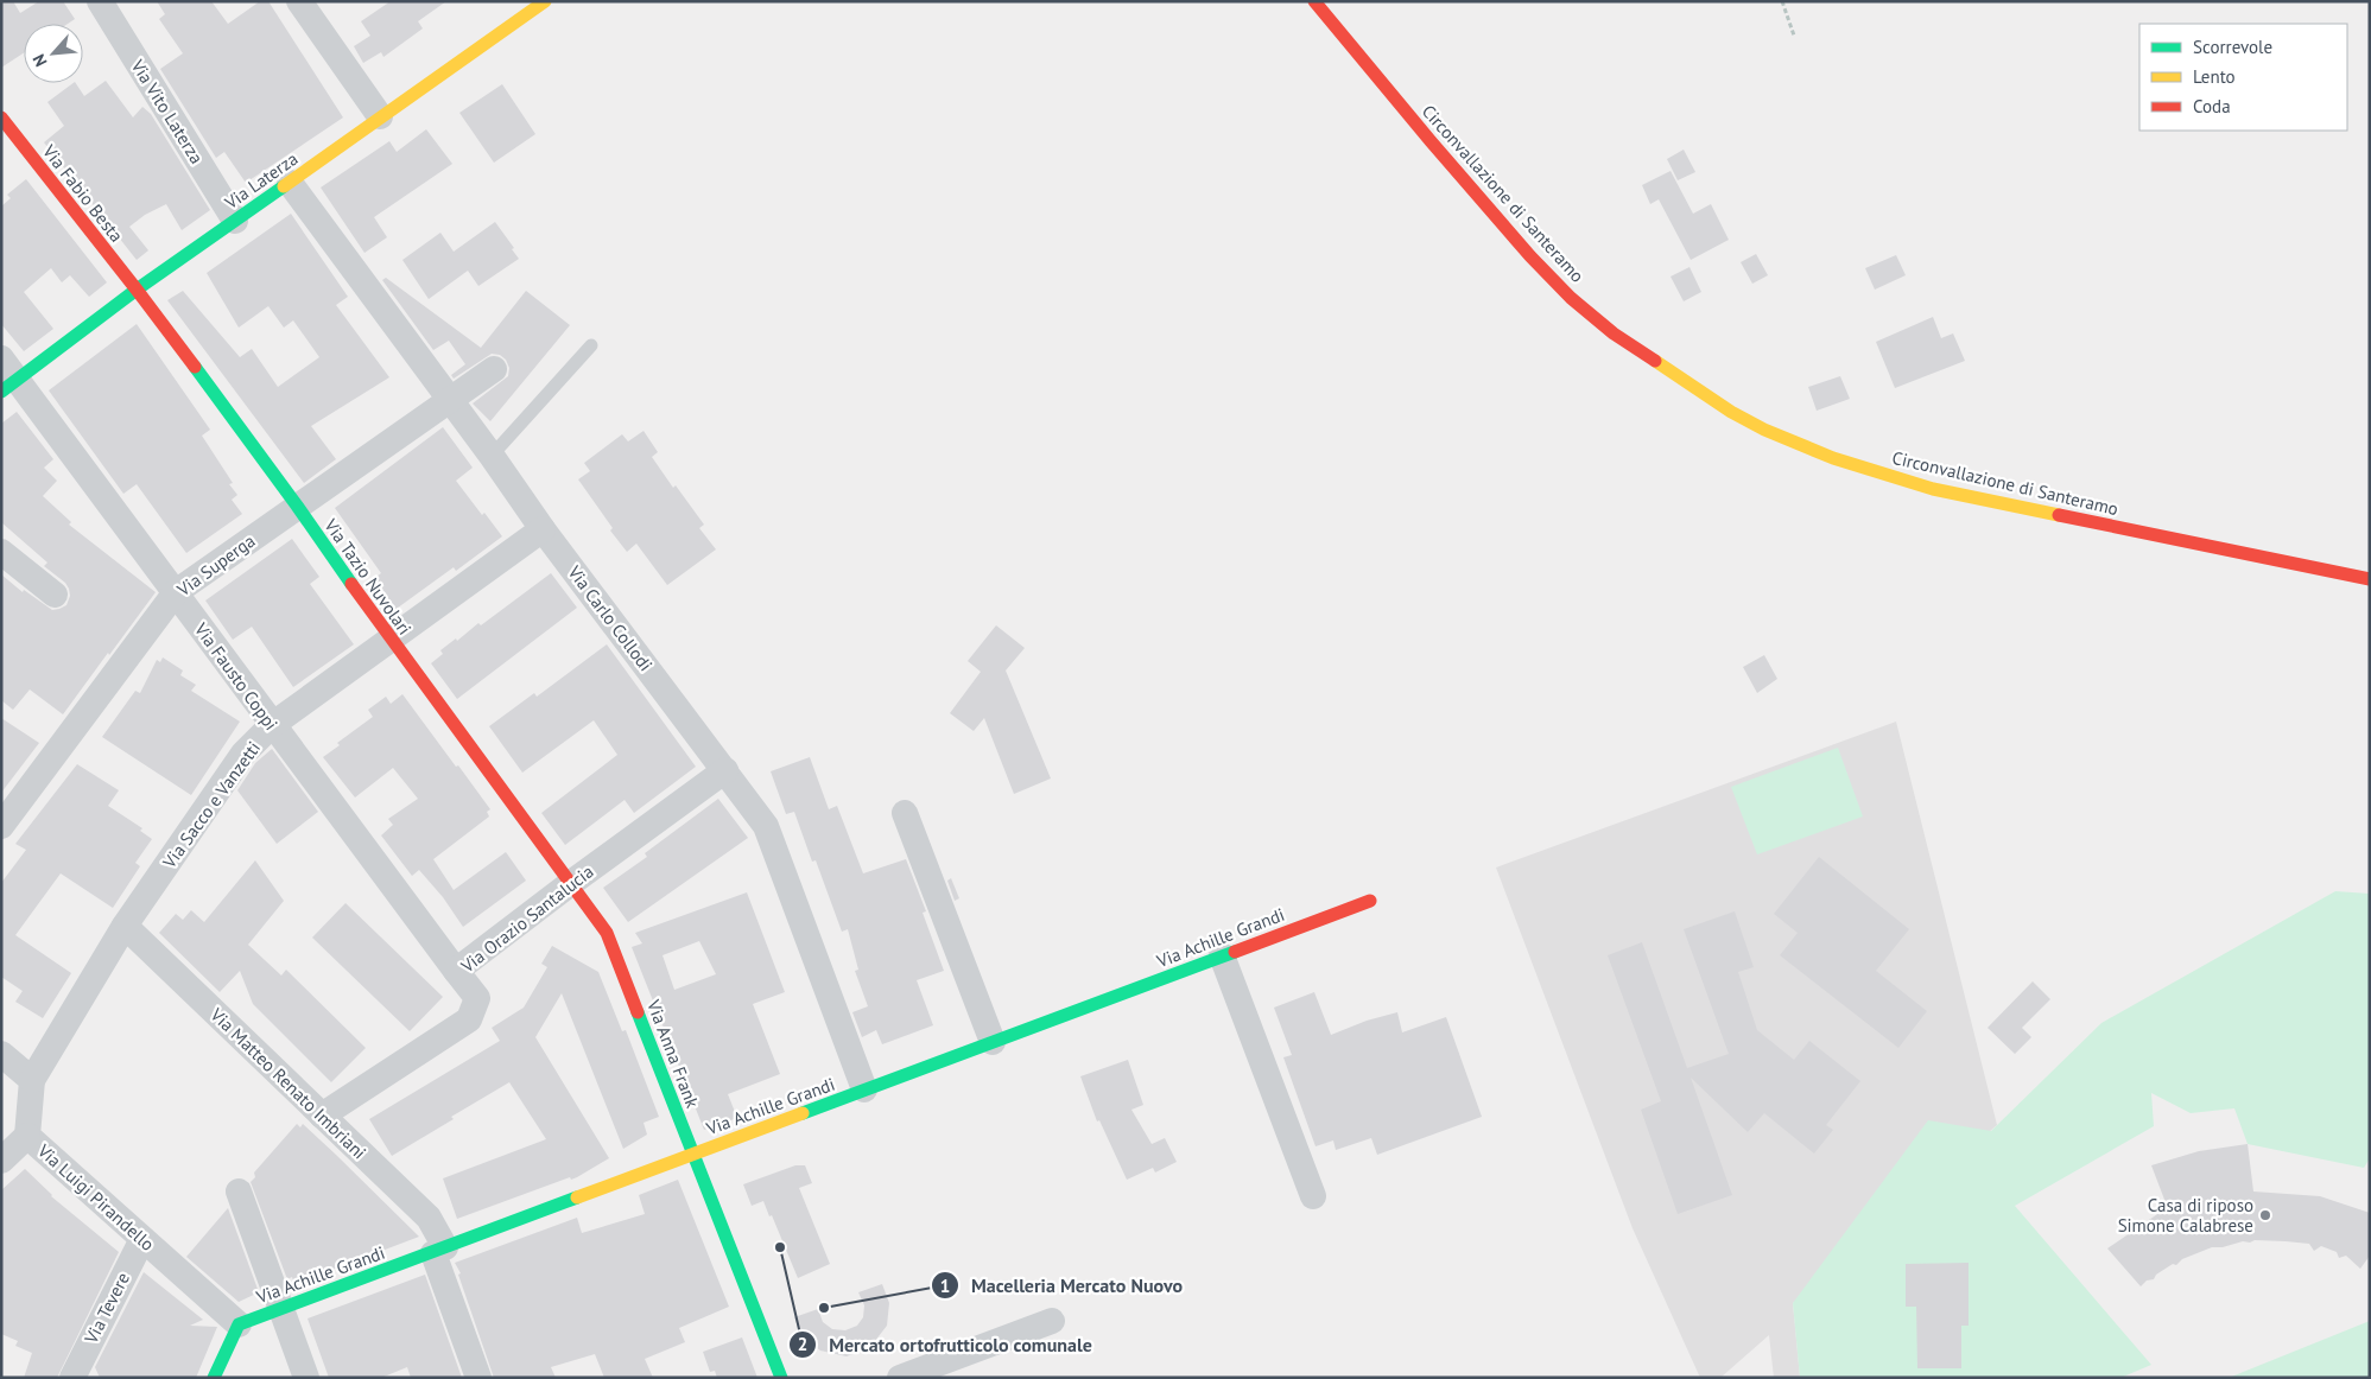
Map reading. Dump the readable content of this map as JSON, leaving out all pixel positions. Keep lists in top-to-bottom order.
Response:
{
  "streets": {
    "street": [
      "Via Vito Laterza",
      "Via Laterza",
      "Via Fabio Besta",
      "Circonvallazione di Santeramo",
      "Via Superga",
      "Via Tazio Nuvolari",
      "Via Carlo Collodi",
      "Via Fausto Coppi",
      "Via Sacco e Vanzetti",
      "Via Orazio Santalucia",
      "Via Achille Grandi",
      "Via Anna Frank",
      "Via Matteo Renato Imbriani",
      "Via Luigi Pirandello",
      "Via Tevere"
    ]
  },
  "crossings": [
    ["Via Vito Laterza", "Via Laterza"],
    ["Via Laterza", "Via Fabio Besta"],
    ["Via Laterza", "Via Tazio Nuvolari"],
    ["Via Laterza", "Via Carlo Collodi"],
    ["Via Laterza", "Via Fausto Coppi"],
    ["Via Fabio Besta", "Via Tazio Nuvolari"],
    ["Via Superga", "Via Tazio Nuvolari"],
    ["Via Superga", "Via Carlo Collodi"],
    ["Via Superga", "Via Fausto Coppi"],
    ["Via Tazio Nuvolari", "Via Sacco e Vanzetti"],
    ["Via Tazio Nuvolari", "Via Orazio Santalucia"],
    ["Via Tazio Nuvolari", "Via Anna Frank"],
    ["Via Carlo Collodi", "Via Sacco e Vanzetti"],
    ["Via Carlo Collodi", "Via Orazio Santalucia"],
    ["Via Carlo Collodi", "Via Achille Grandi"],
    ["Via Fausto Coppi", "Via Sacco e Vanzetti"],
    ["Via Fausto Coppi", "Via Orazio Santalucia"],
    ["Via Sacco e Vanzetti", "Via Matteo Renato Imbriani"],
    ["Via Sacco e Vanzetti", "Via Luigi Pirandello"],
    ["Via Orazio Santalucia", "Via Anna Frank"],
    ["Via Orazio Santalucia", "Via Matteo Renato Imbriani"],
    ["Via Achille Grandi", "Via Anna Frank"],
    ["Via Achille Grandi", "Via Matteo Renato Imbriani"],
    ["Via Achille Grandi", "Via Luigi Pirandello"],
    ["Via Luigi Pirandello", "Via Tevere"]
  ],
  "places": ["Casa di riposo Simone Calabrese", "Mercato ortofrutticolo comunale", "Macelleria Mercato Nuovo"],
  "legend": ["Scorrevole", "Lento", "Coda"],
  "north": "bottom left"
}
